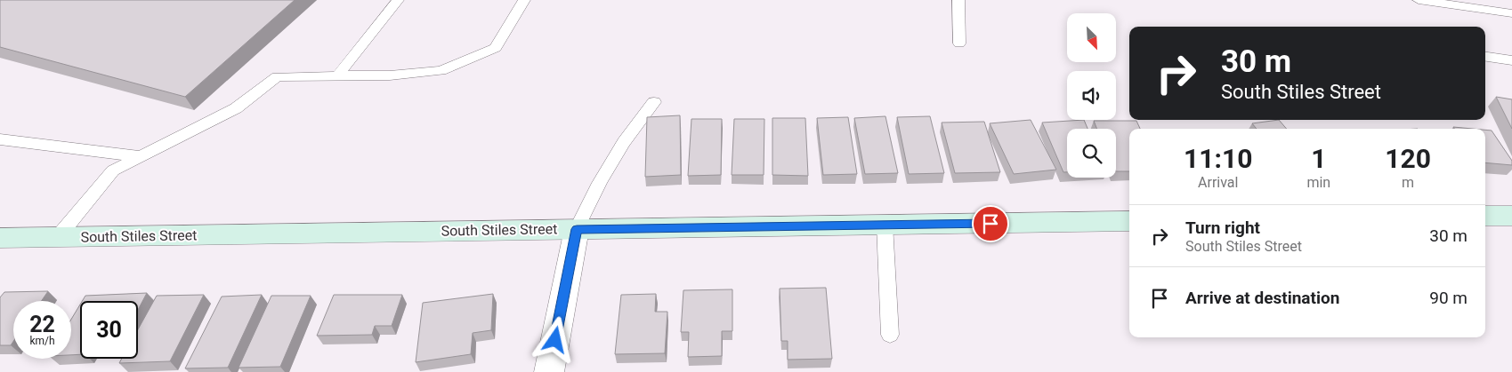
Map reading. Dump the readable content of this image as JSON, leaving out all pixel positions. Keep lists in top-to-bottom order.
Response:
{
  "streets": {
    "main road": ["South Stiles Street"]
  },
  "north": "bottom right",
  "page": {
    "turn": ["30 m", "South Stiles Street"],
    "eta": [
      "11:10",
      "Arrival",
      "1",
      "min",
      "120",
      "m"
    ],
    "list": [
      {
        "name": "Turn right",
        "note": "South Stiles Street",
        "value": "30 m"
      },
      {
        "name": "Arrive at destination",
        "value": "90 m"
      }
    ],
    "speed": "22 km/h",
    "limit": "30"
  }
}
